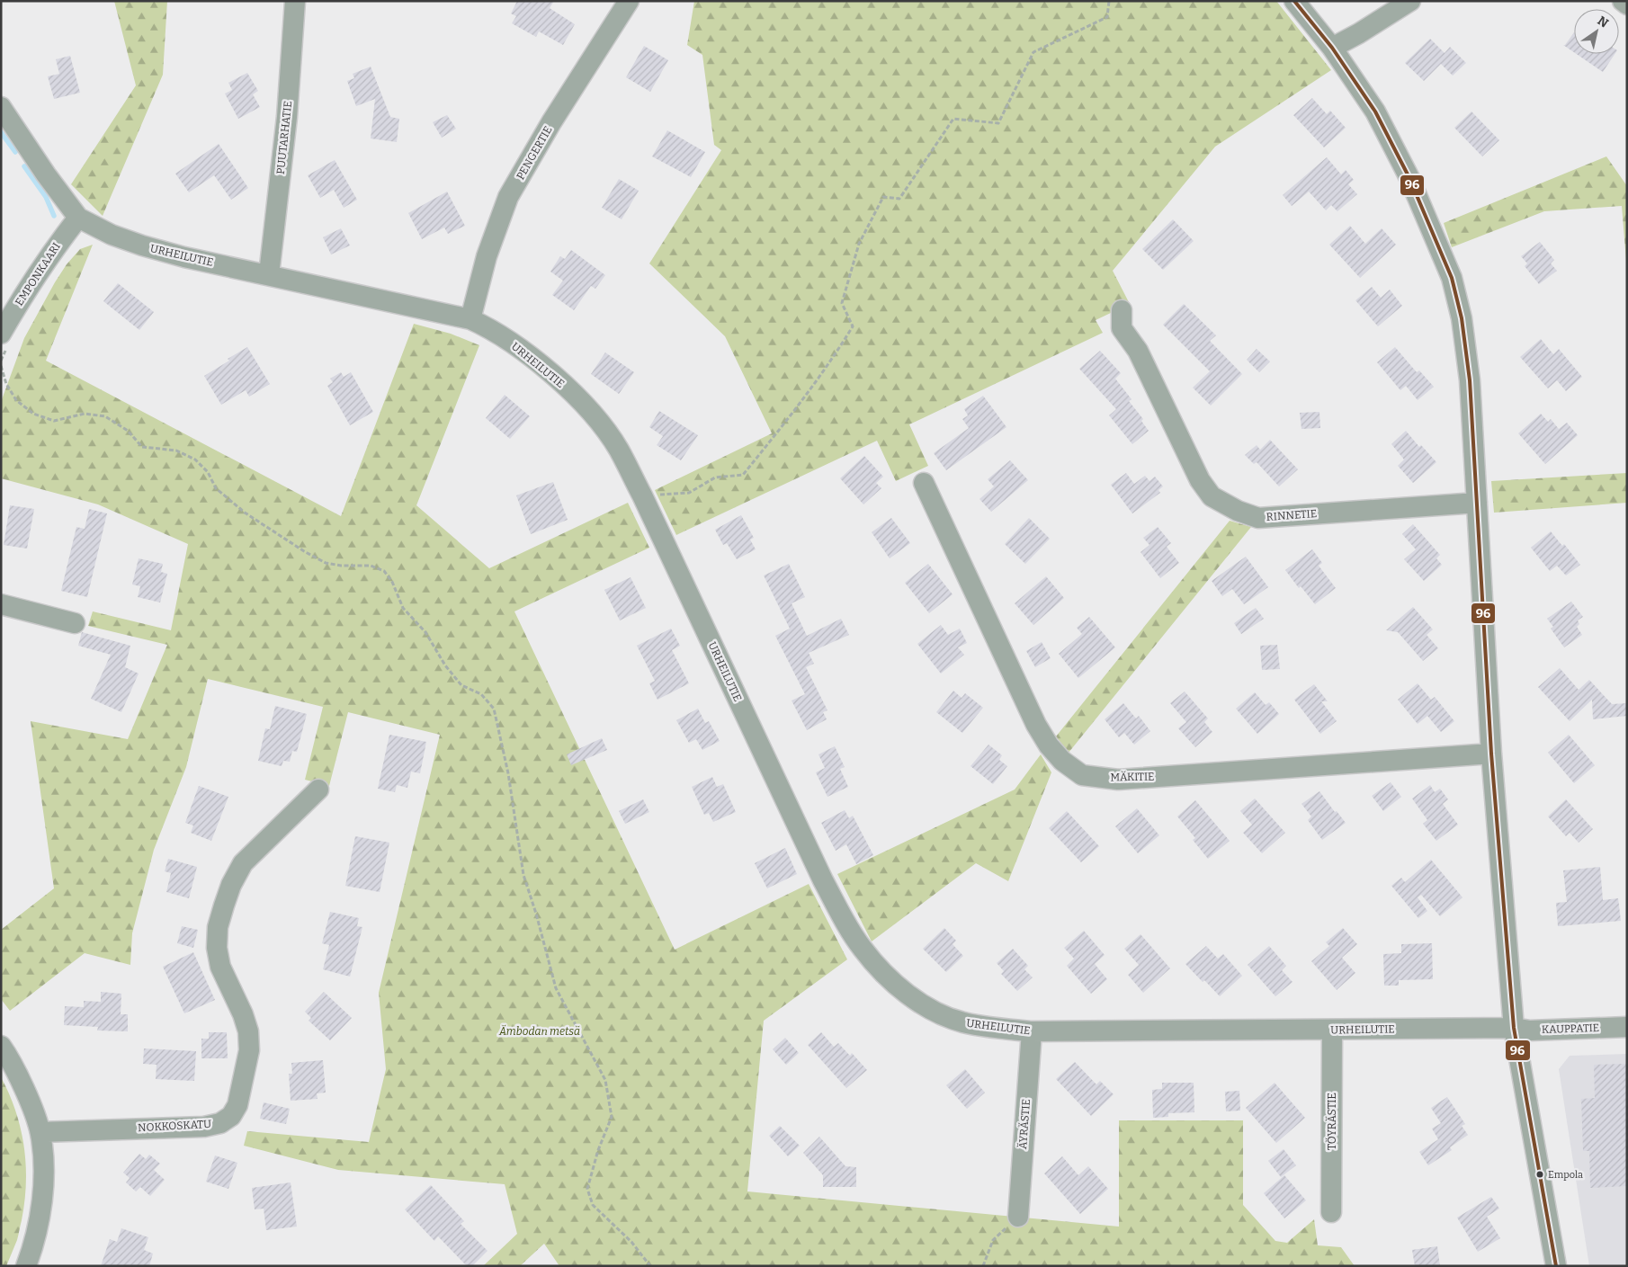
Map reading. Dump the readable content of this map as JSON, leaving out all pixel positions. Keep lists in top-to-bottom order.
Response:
{
  "streets": {
    "street": [
      "PUUTARHATIE",
      "PENGERTIE",
      "URHEILUTIE",
      "EMPONKAARI",
      "RINNETIE",
      "MÄKITIE",
      "KAUPPATIE",
      "TÖYRÄSTIE",
      "ÄYRÄSTIE",
      "NOKKOSKATU"
    ]
  },
  "crossings": [
    ["PUUTARHATIE", "URHEILUTIE"],
    ["PENGERTIE", "URHEILUTIE"],
    ["URHEILUTIE", "EMPONKAARI"],
    ["URHEILUTIE", "KAUPPATIE"],
    ["URHEILUTIE", "TÖYRÄSTIE"],
    ["URHEILUTIE", "ÄYRÄSTIE"]
  ],
  "parks": ["Ämbodan metsä"],
  "places": ["Empola"],
  "lines": ["transit line 96"],
  "north": "top right"
}
